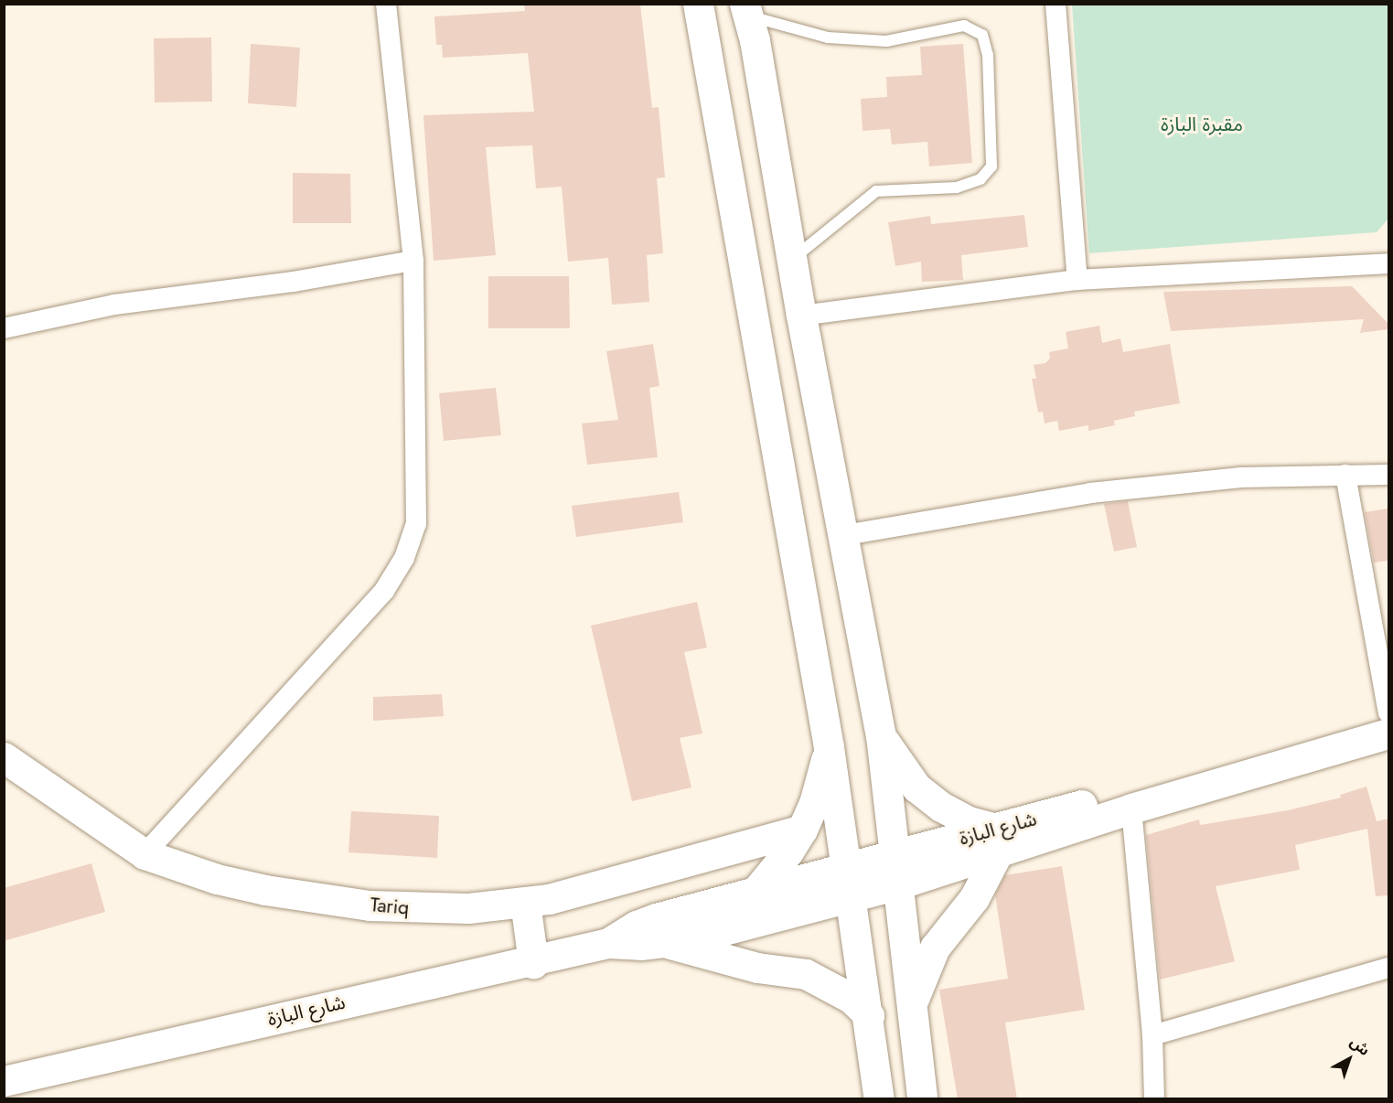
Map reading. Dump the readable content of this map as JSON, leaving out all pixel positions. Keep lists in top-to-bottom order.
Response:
{
  "streets": {
    "main road": ["شارع البازة", "Tariq"]
  },
  "parks": ["مقبرة البازة"],
  "north": "top right"
}
